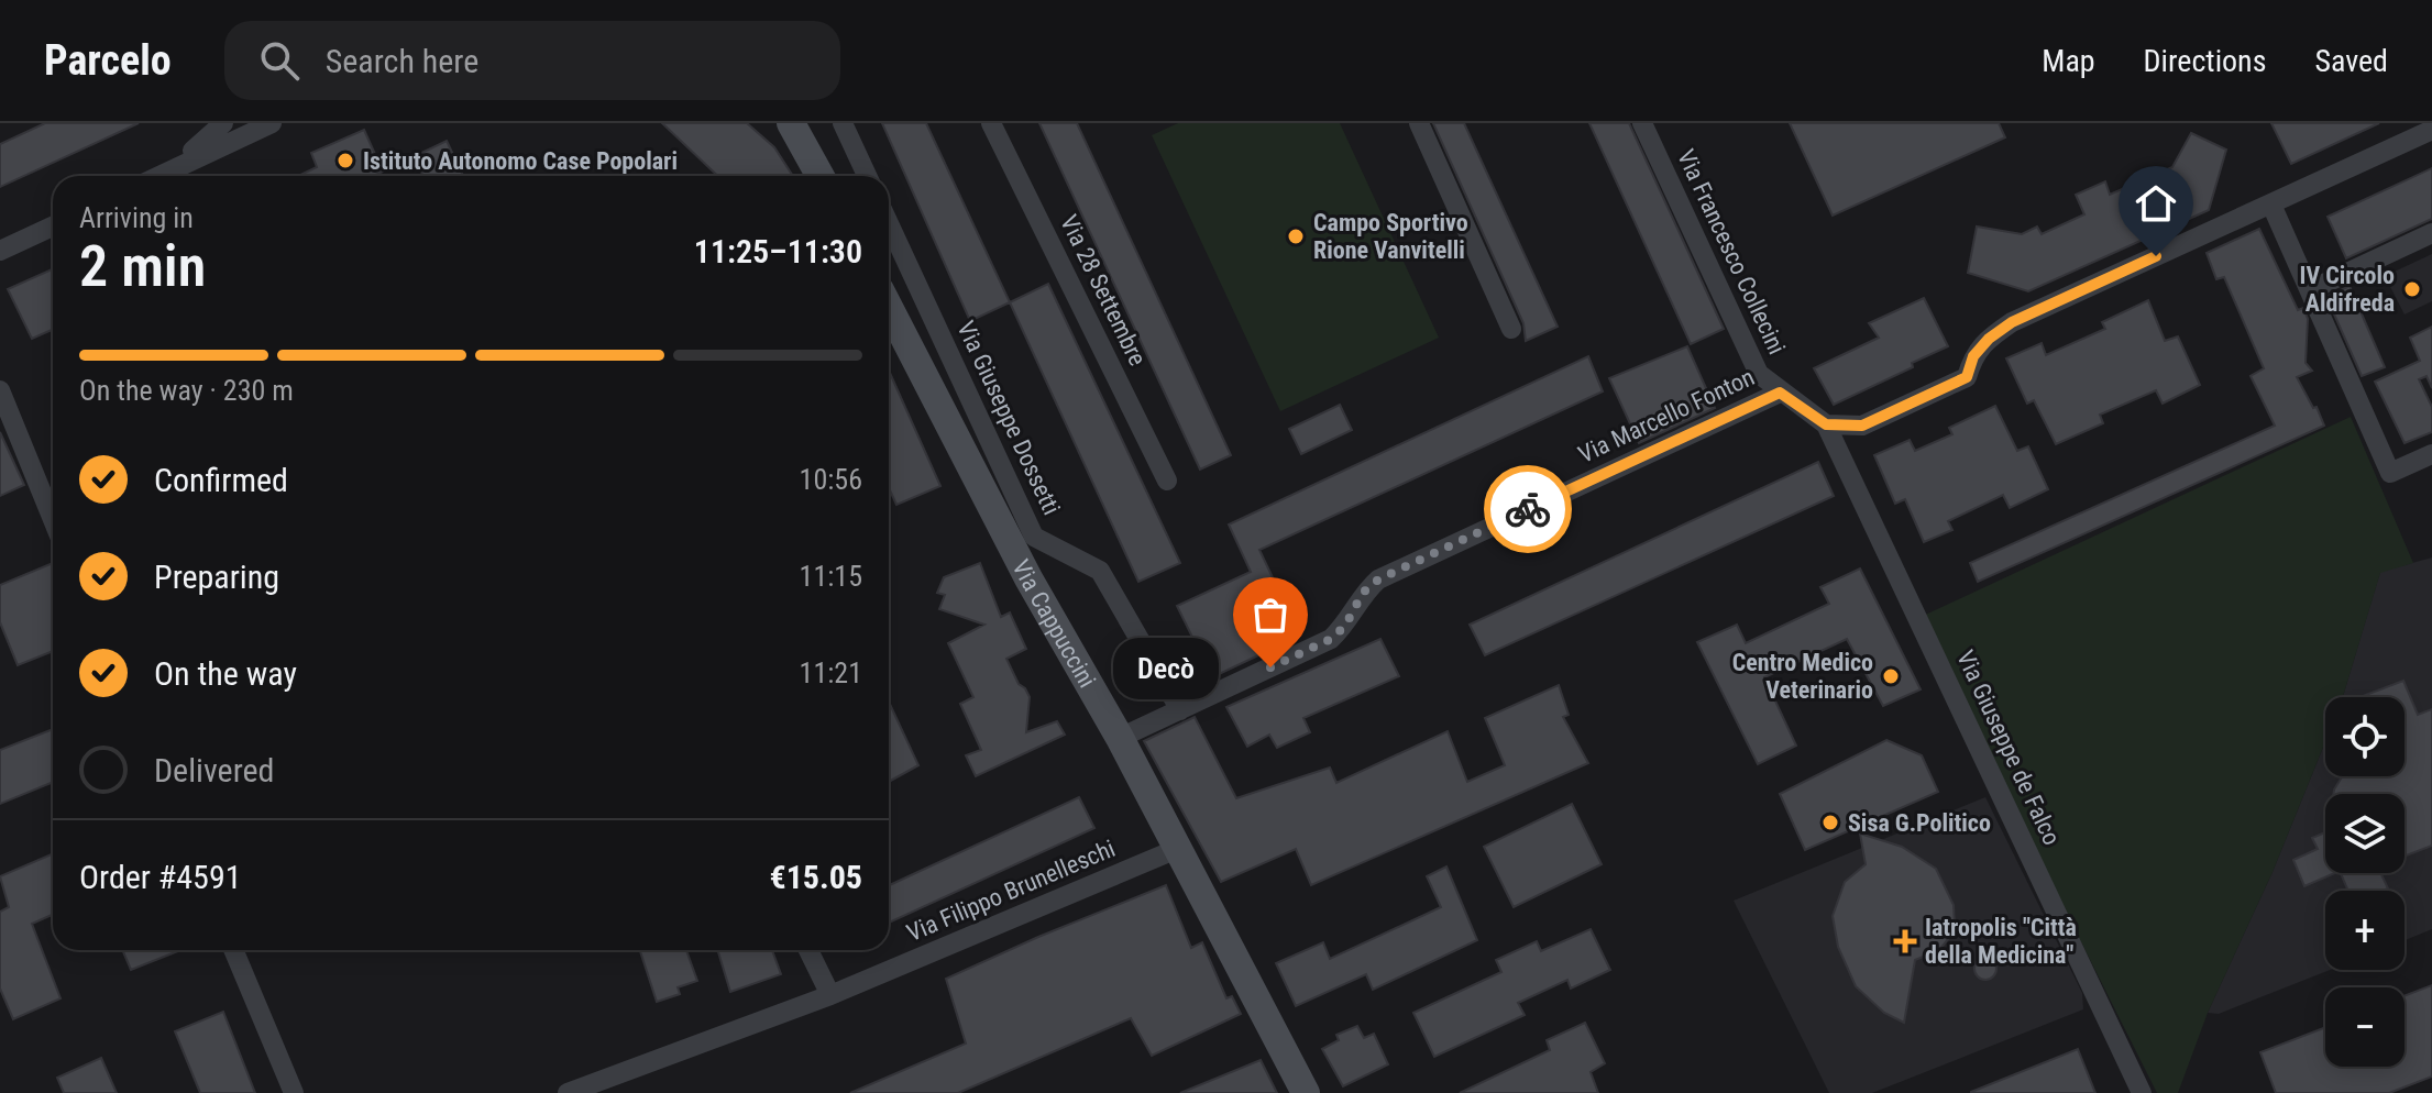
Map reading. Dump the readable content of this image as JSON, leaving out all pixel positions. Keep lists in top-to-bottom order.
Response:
{
  "streets": {
    "street": [
      "Via Francesco Collecini",
      "Via 28 Settembre",
      "Via Marcello Fonton",
      "Via Giuseppe Dossetti",
      "Via Cappuccini",
      "Via Giuseppe de Falco",
      "Via Filippo Brunelleschi"
    ]
  },
  "crossings": [
    ["Via Francesco Collecini", "Via Marcello Fonton"],
    ["Via Francesco Collecini", "Via Giuseppe de Falco"],
    ["Via Marcello Fonton", "Via Giuseppe Dossetti"],
    ["Via Marcello Fonton", "Via Cappuccini"],
    ["Via Cappuccini", "Via Filippo Brunelleschi"]
  ],
  "places": {
    "other": [
      "Istituto Autonomo Case Popolari",
      "Campo Sportivo Rione Vanvitelli",
      "IV Circolo Aldifreda",
      "Decò",
      "Centro Medico Veterinario",
      "Sisa G.Politico"
    ],
    "health": ["Iatropolis \"Città della Medicina\""]
  },
  "page": {
    "header": "Parcelo",
    "search": "Search here",
    "nav": ["Map", "Directions", "Saved"],
    "heading": ["2 min", "Arriving in", "11:25–11:30"],
    "panel": ["Order #4591", "€15.05"],
    "bar": "On the way · 230 m",
    "list": [
      ["Confirmed", "10:56"],
      ["Preparing", "11:15"],
      ["On the way", "11:21"],
      "Delivered"
    ],
    "bubble": "Decò",
    "map_buttons": ["+", "−"]
  }
}
